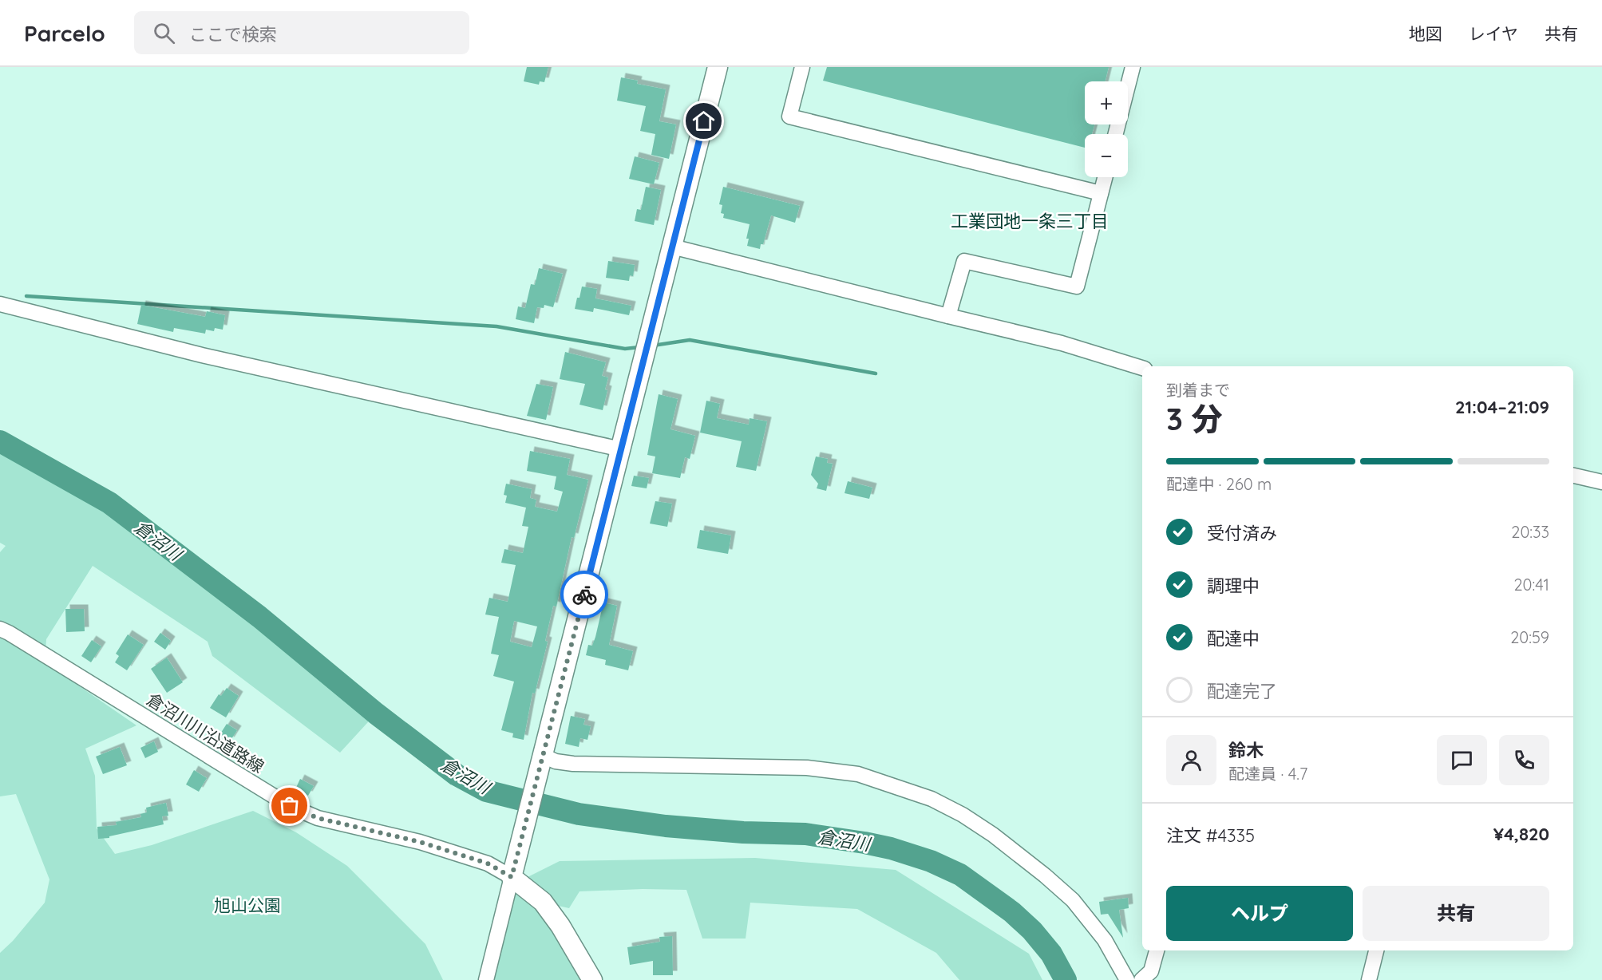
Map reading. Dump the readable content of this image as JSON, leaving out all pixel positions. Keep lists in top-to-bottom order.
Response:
{
  "streets": {
    "street": ["倉沼川川沿道路線"]
  },
  "districts": ["工業団地一条三丁目"],
  "water": ["倉沼川"],
  "parks": ["旭山公園"],
  "page": {
    "header": "Parcelo",
    "search": "ここで検索",
    "nav": ["地図", "レイヤ", "共有"],
    "map_buttons": ["+", "−"],
    "heading": ["3 分", "到着まで", "21:04–21:09"],
    "panel": [
      "鈴木",
      "配達員 · 4.7",
      "注文 #4335",
      "¥4,820"
    ],
    "bar": "配達中 · 260 m",
    "list": [
      ["受付済み", "20:33"],
      ["調理中", "20:41"],
      ["配達中", "20:59"],
      "配達完了"
    ],
    "buttons": ["ヘルプ", "共有"]
  }
}
